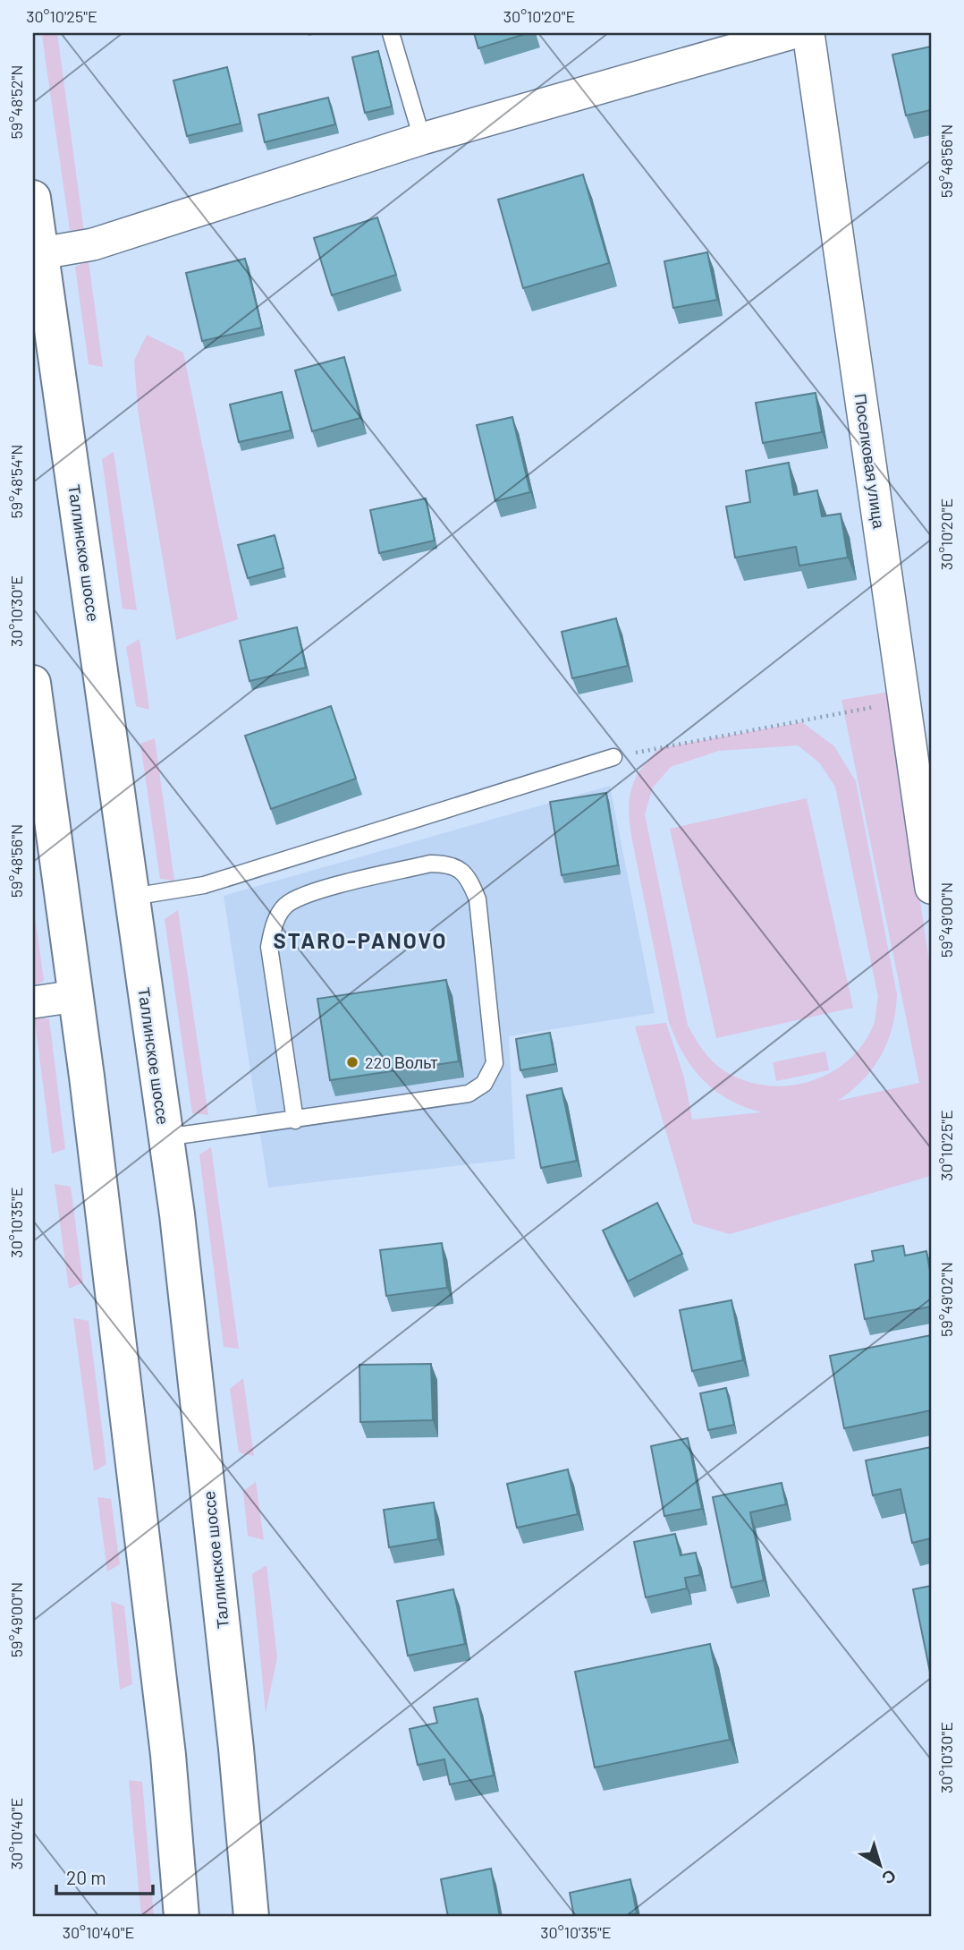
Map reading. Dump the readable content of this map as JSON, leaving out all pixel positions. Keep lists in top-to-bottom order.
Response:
{
  "streets": {
    "main road": ["Таллинское шоссе"],
    "street": ["Поселковая улица"]
  },
  "districts": ["STARO-PANOVO"],
  "places": ["220 Вольт"],
  "scale_bar": "20 m",
  "north": "bottom right",
  "coordinates": [
    "30°10'25\"E",
    "30°10'20\"E",
    "59°48'52\"N",
    "59°48'56\"N",
    "59°48'54\"N",
    "30°10'30\"E",
    "59°49'00\"N",
    "30°10'35\"E",
    "59°49'02\"N",
    "30°10'40\"E"
  ]
}
